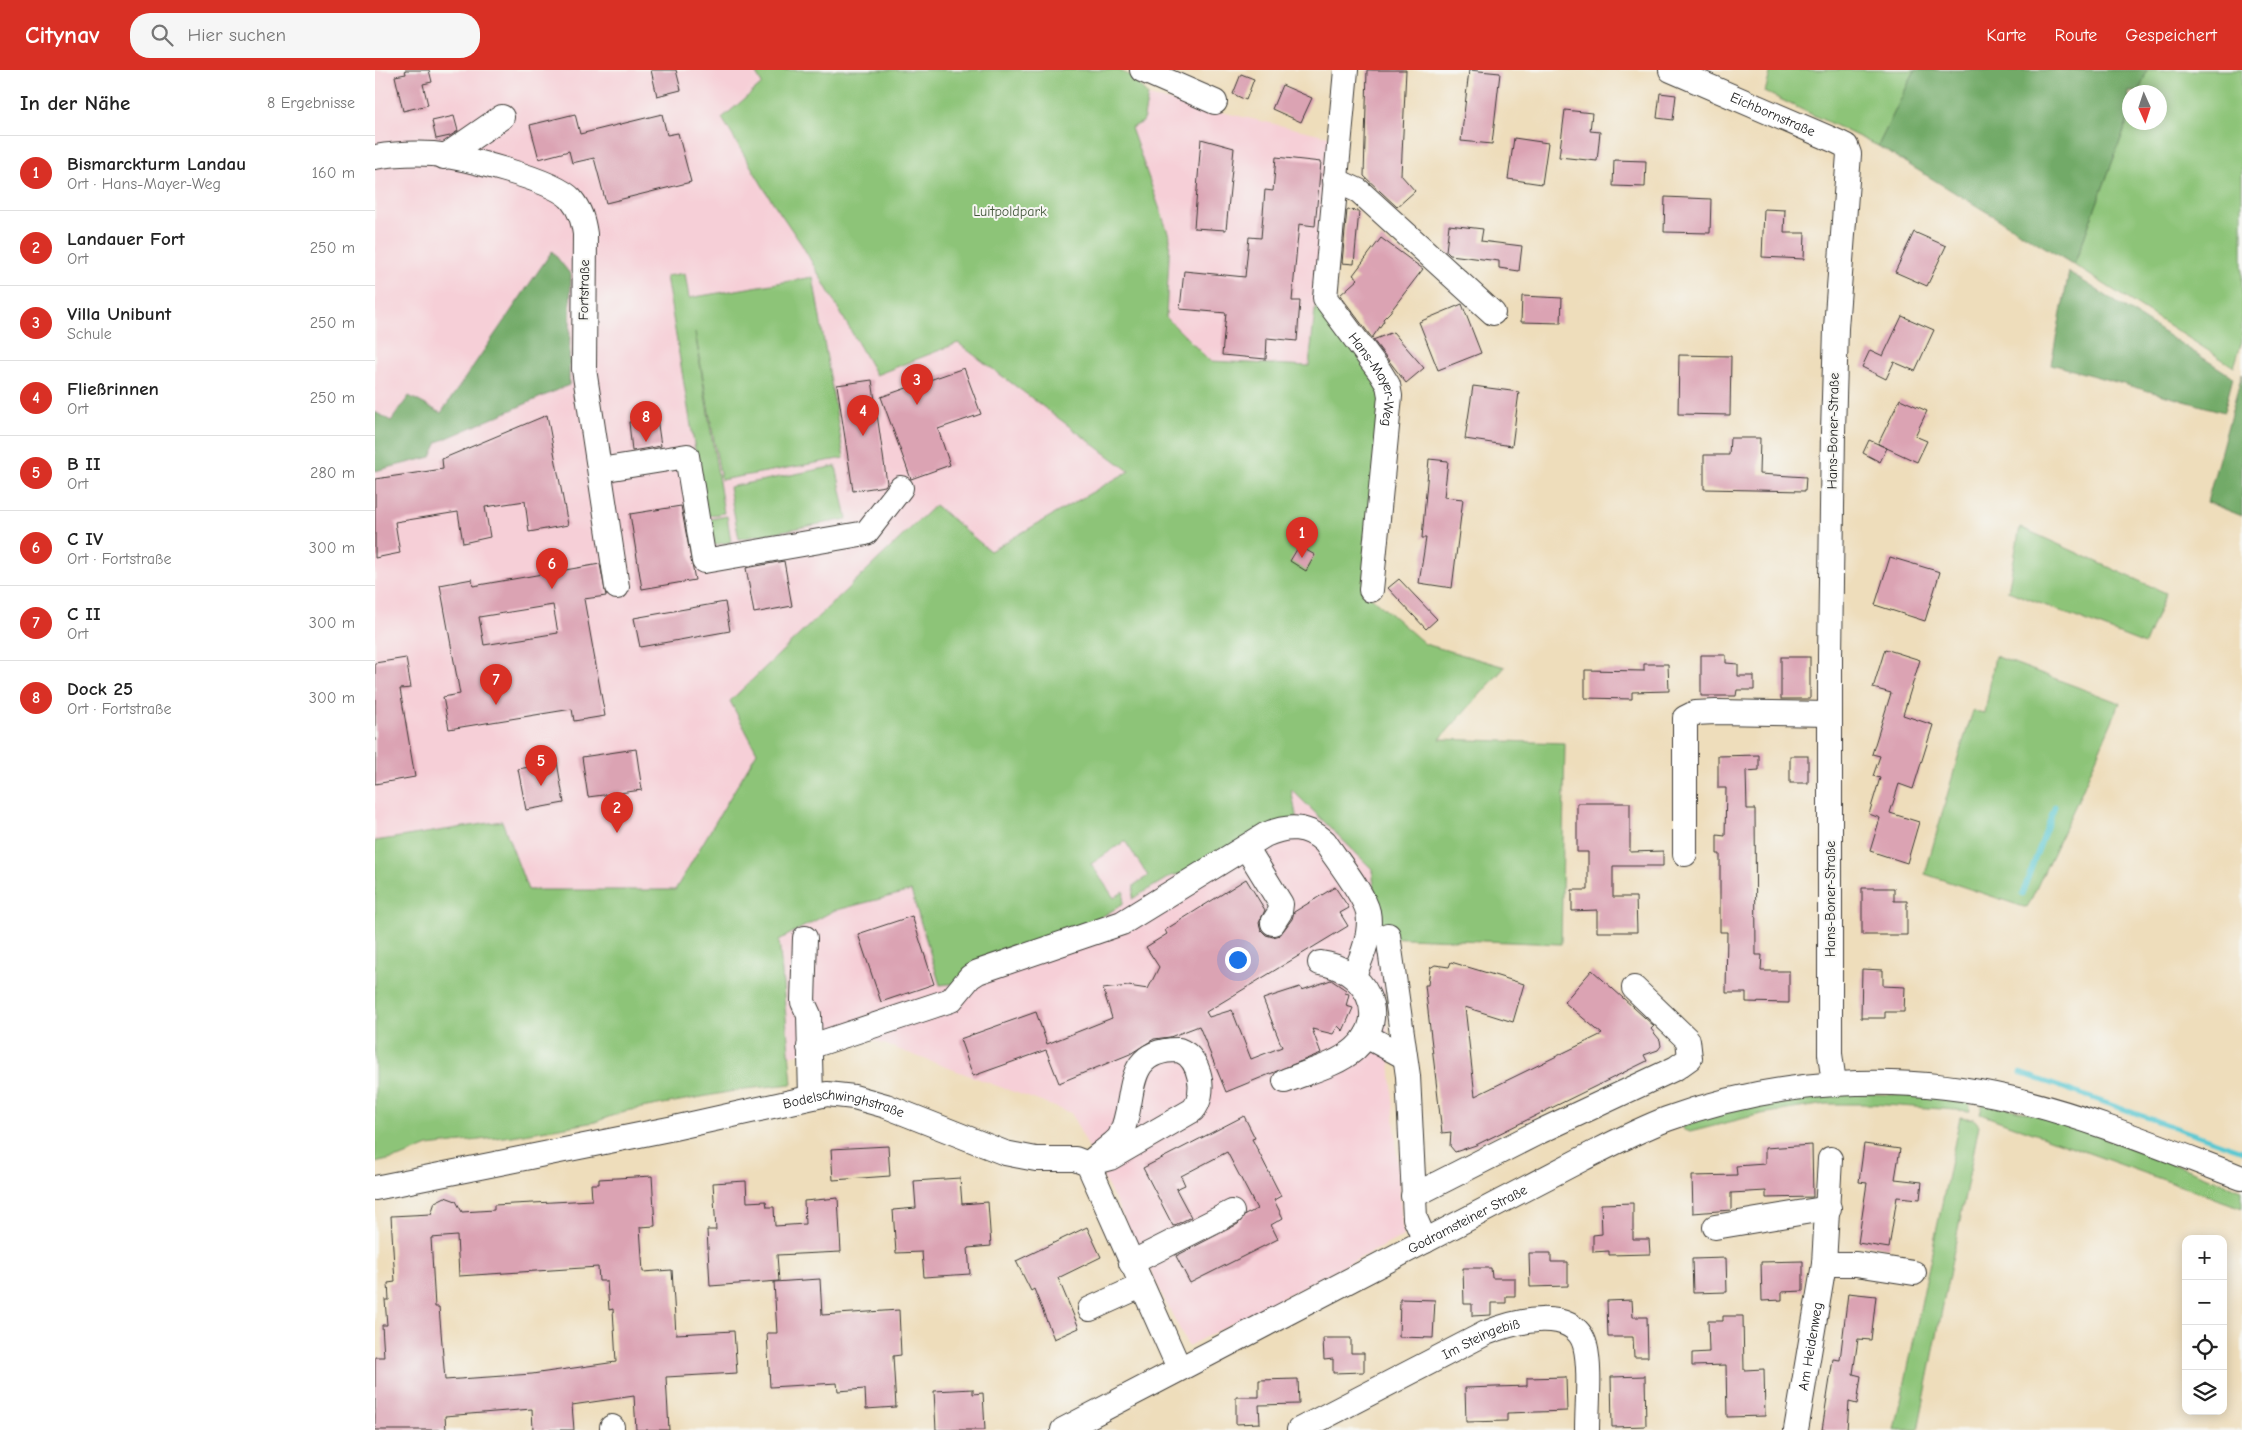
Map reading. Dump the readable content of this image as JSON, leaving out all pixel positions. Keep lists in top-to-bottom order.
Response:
{
  "streets": {
    "street": [
      "Eichbornstraße",
      "Fortstraße",
      "Hans-Mayer-Weg",
      "Hans-Boner-Straße",
      "Bodelschwinghstraße",
      "Godramsteiner Straße",
      "Im Steingebiß",
      "Am Heidenweg"
    ]
  },
  "crossings": [
    ["Eichbornstraße", "Hans-Boner-Straße"],
    ["Hans-Boner-Straße", "Godramsteiner Straße"]
  ],
  "parks": ["Luitpoldpark"],
  "north": "bottom",
  "page": {
    "header": "Citynav",
    "search": "Hier suchen",
    "nav": ["Karte", "Route", "Gespeichert"],
    "heading": ["In der Nähe", "8 Ergebnisse"],
    "list": [
      {
        "mark": "1",
        "name": "Bismarckturm Landau",
        "note": "Ort · Hans-Mayer-Weg",
        "value": "160 m"
      },
      {
        "mark": "2",
        "name": "Landauer Fort",
        "note": "Ort",
        "value": "250 m"
      },
      {
        "mark": "3",
        "name": "Villa Unibunt",
        "note": "Schule",
        "value": "250 m"
      },
      {
        "mark": "4",
        "name": "Fließrinnen",
        "note": "Ort",
        "value": "250 m"
      },
      {
        "mark": "5",
        "name": "B II",
        "note": "Ort",
        "value": "280 m"
      },
      {
        "mark": "6",
        "name": "C IV",
        "note": "Ort · Fortstraße",
        "value": "300 m"
      },
      {
        "mark": "7",
        "name": "C II",
        "note": "Ort",
        "value": "300 m"
      },
      {
        "mark": "8",
        "name": "Dock 25",
        "note": "Ort · Fortstraße",
        "value": "300 m"
      }
    ],
    "pins": [
      "3",
      "4",
      "8",
      "1",
      "6",
      "7",
      "5",
      "2"
    ],
    "map_buttons": ["+", "−"]
  }
}
